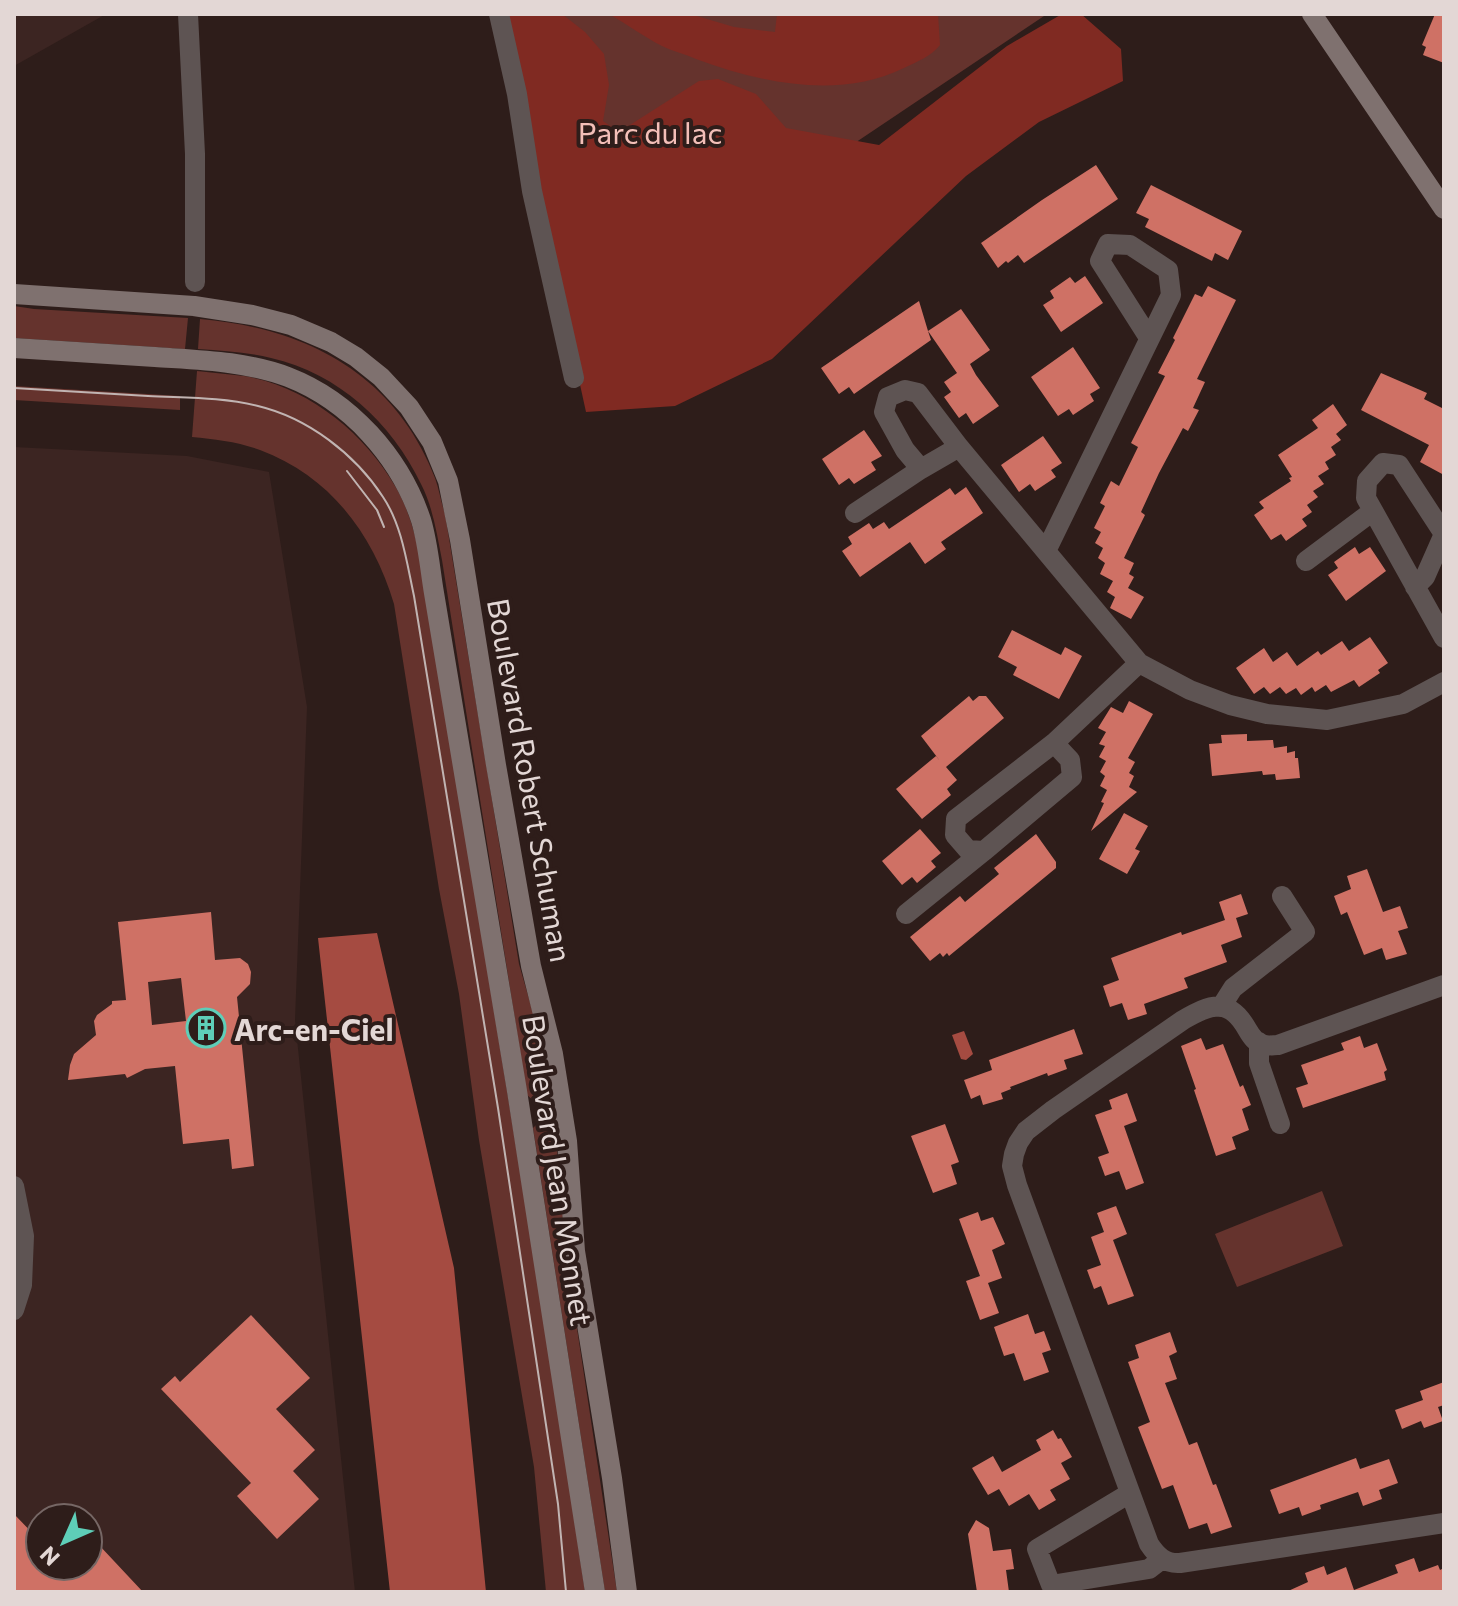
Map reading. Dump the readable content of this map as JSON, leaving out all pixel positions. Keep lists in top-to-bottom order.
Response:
{
  "streets": {
    "main road": ["Boulevard Robert Schuman", "Boulevard Jean Monnet"]
  },
  "parks": ["Parc du lac"],
  "places": {
    "building": ["Arc-en-Ciel"]
  },
  "north": "bottom left"
}
